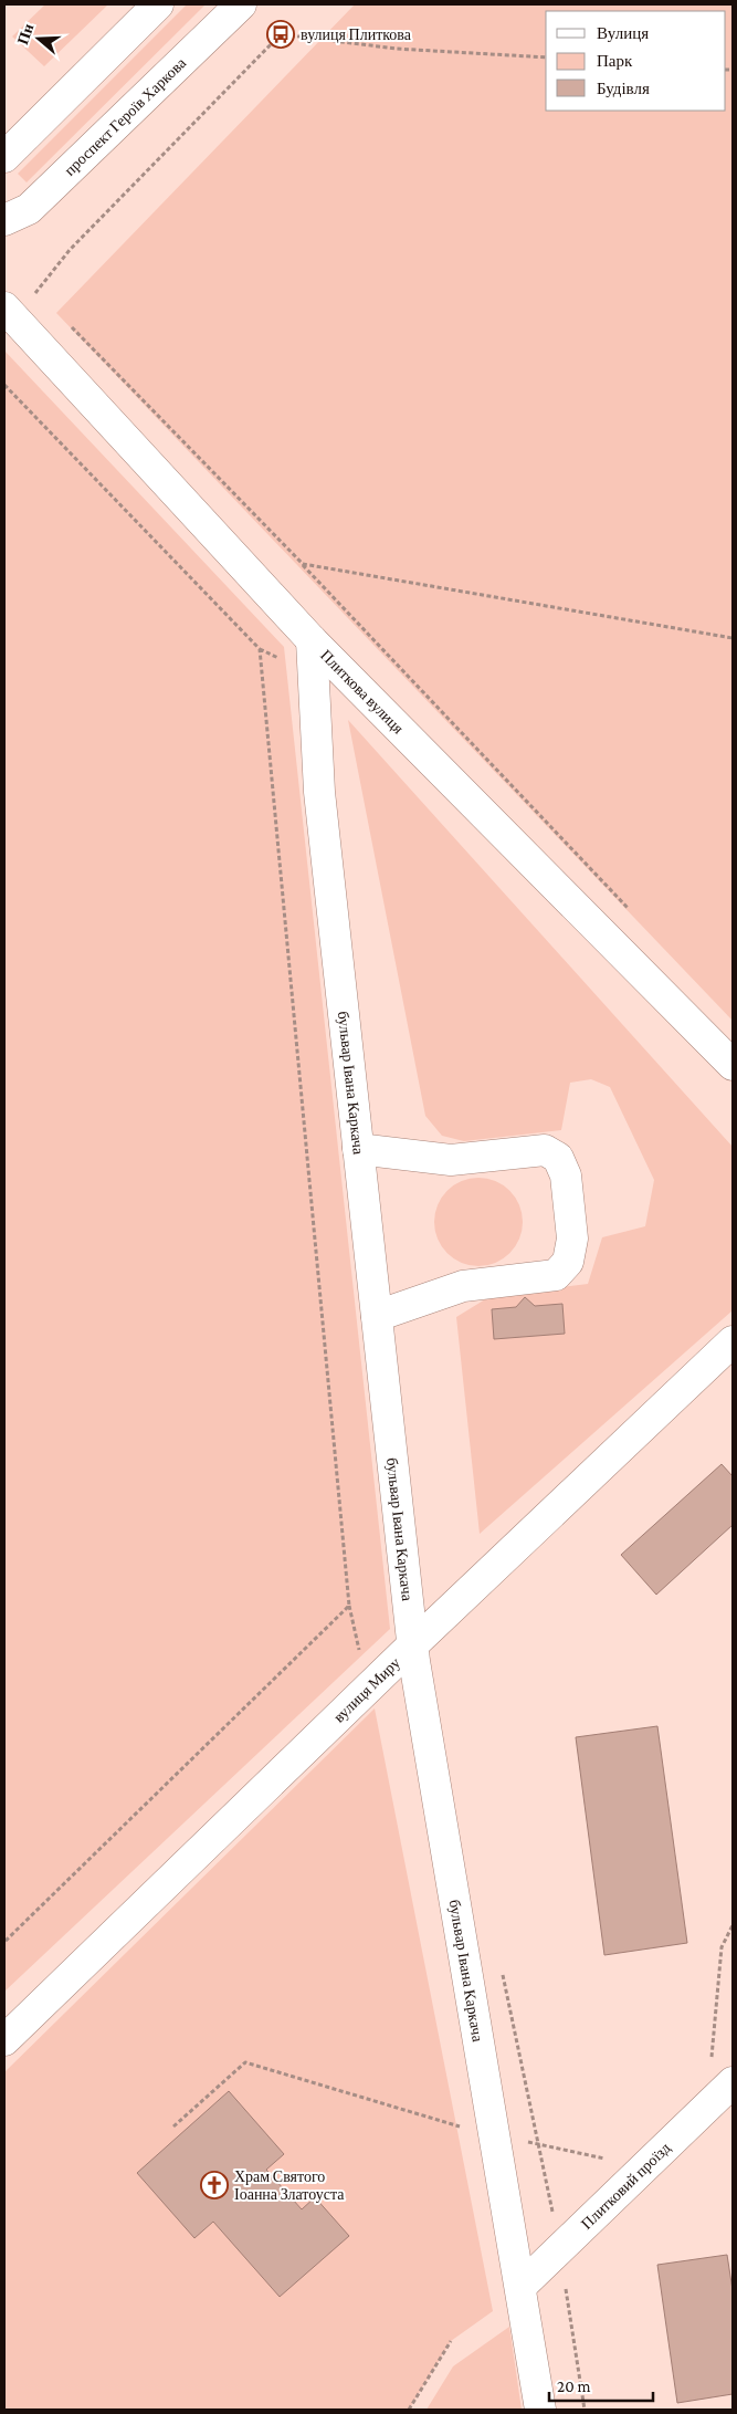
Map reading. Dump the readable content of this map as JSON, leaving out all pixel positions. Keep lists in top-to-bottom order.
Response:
{
  "streets": {
    "street": [
      "проспект Героїв Харкова",
      "Плиткова вулиця",
      "бульвар Івана Каркача",
      "вулиця Миру",
      "Плитковий проїзд"
    ]
  },
  "crossings": [
    ["Плиткова вулиця", "бульвар Івана Каркача"],
    ["бульвар Івана Каркача", "вулиця Миру"],
    ["бульвар Івана Каркача", "Плитковий проїзд"]
  ],
  "places": {
    "bus stop": ["вулиця Плиткова"],
    "church": ["Храм Святого Іоанна Златоуста"]
  },
  "legend": ["Вулиця", "Парк", "Будівля"],
  "scale_bar": "20 m",
  "north": "left"
}
